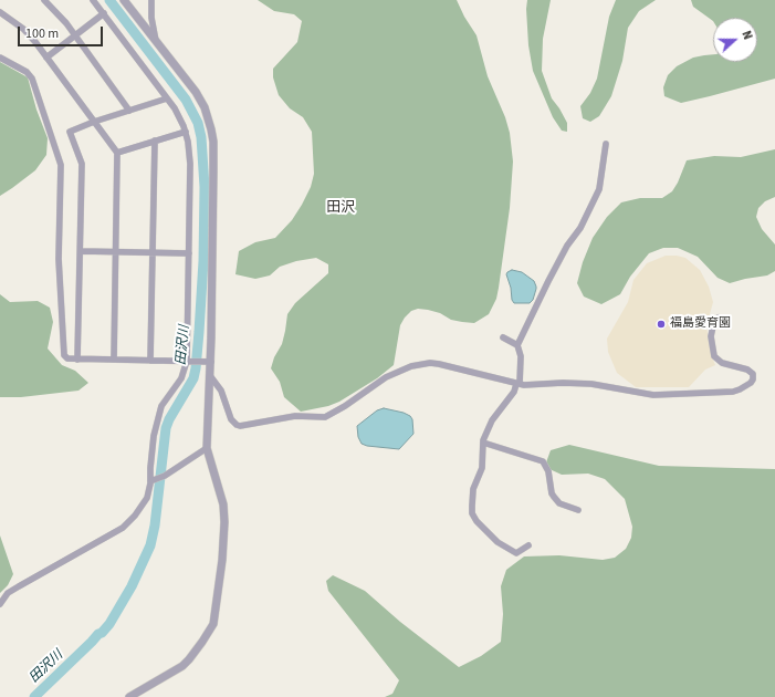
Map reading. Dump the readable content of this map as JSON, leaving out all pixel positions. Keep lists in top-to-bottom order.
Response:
{
  "districts": ["田沢"],
  "water": ["田沢川"],
  "places": ["福島愛育園"],
  "scale_bar": "100 m",
  "north": "right"
}
